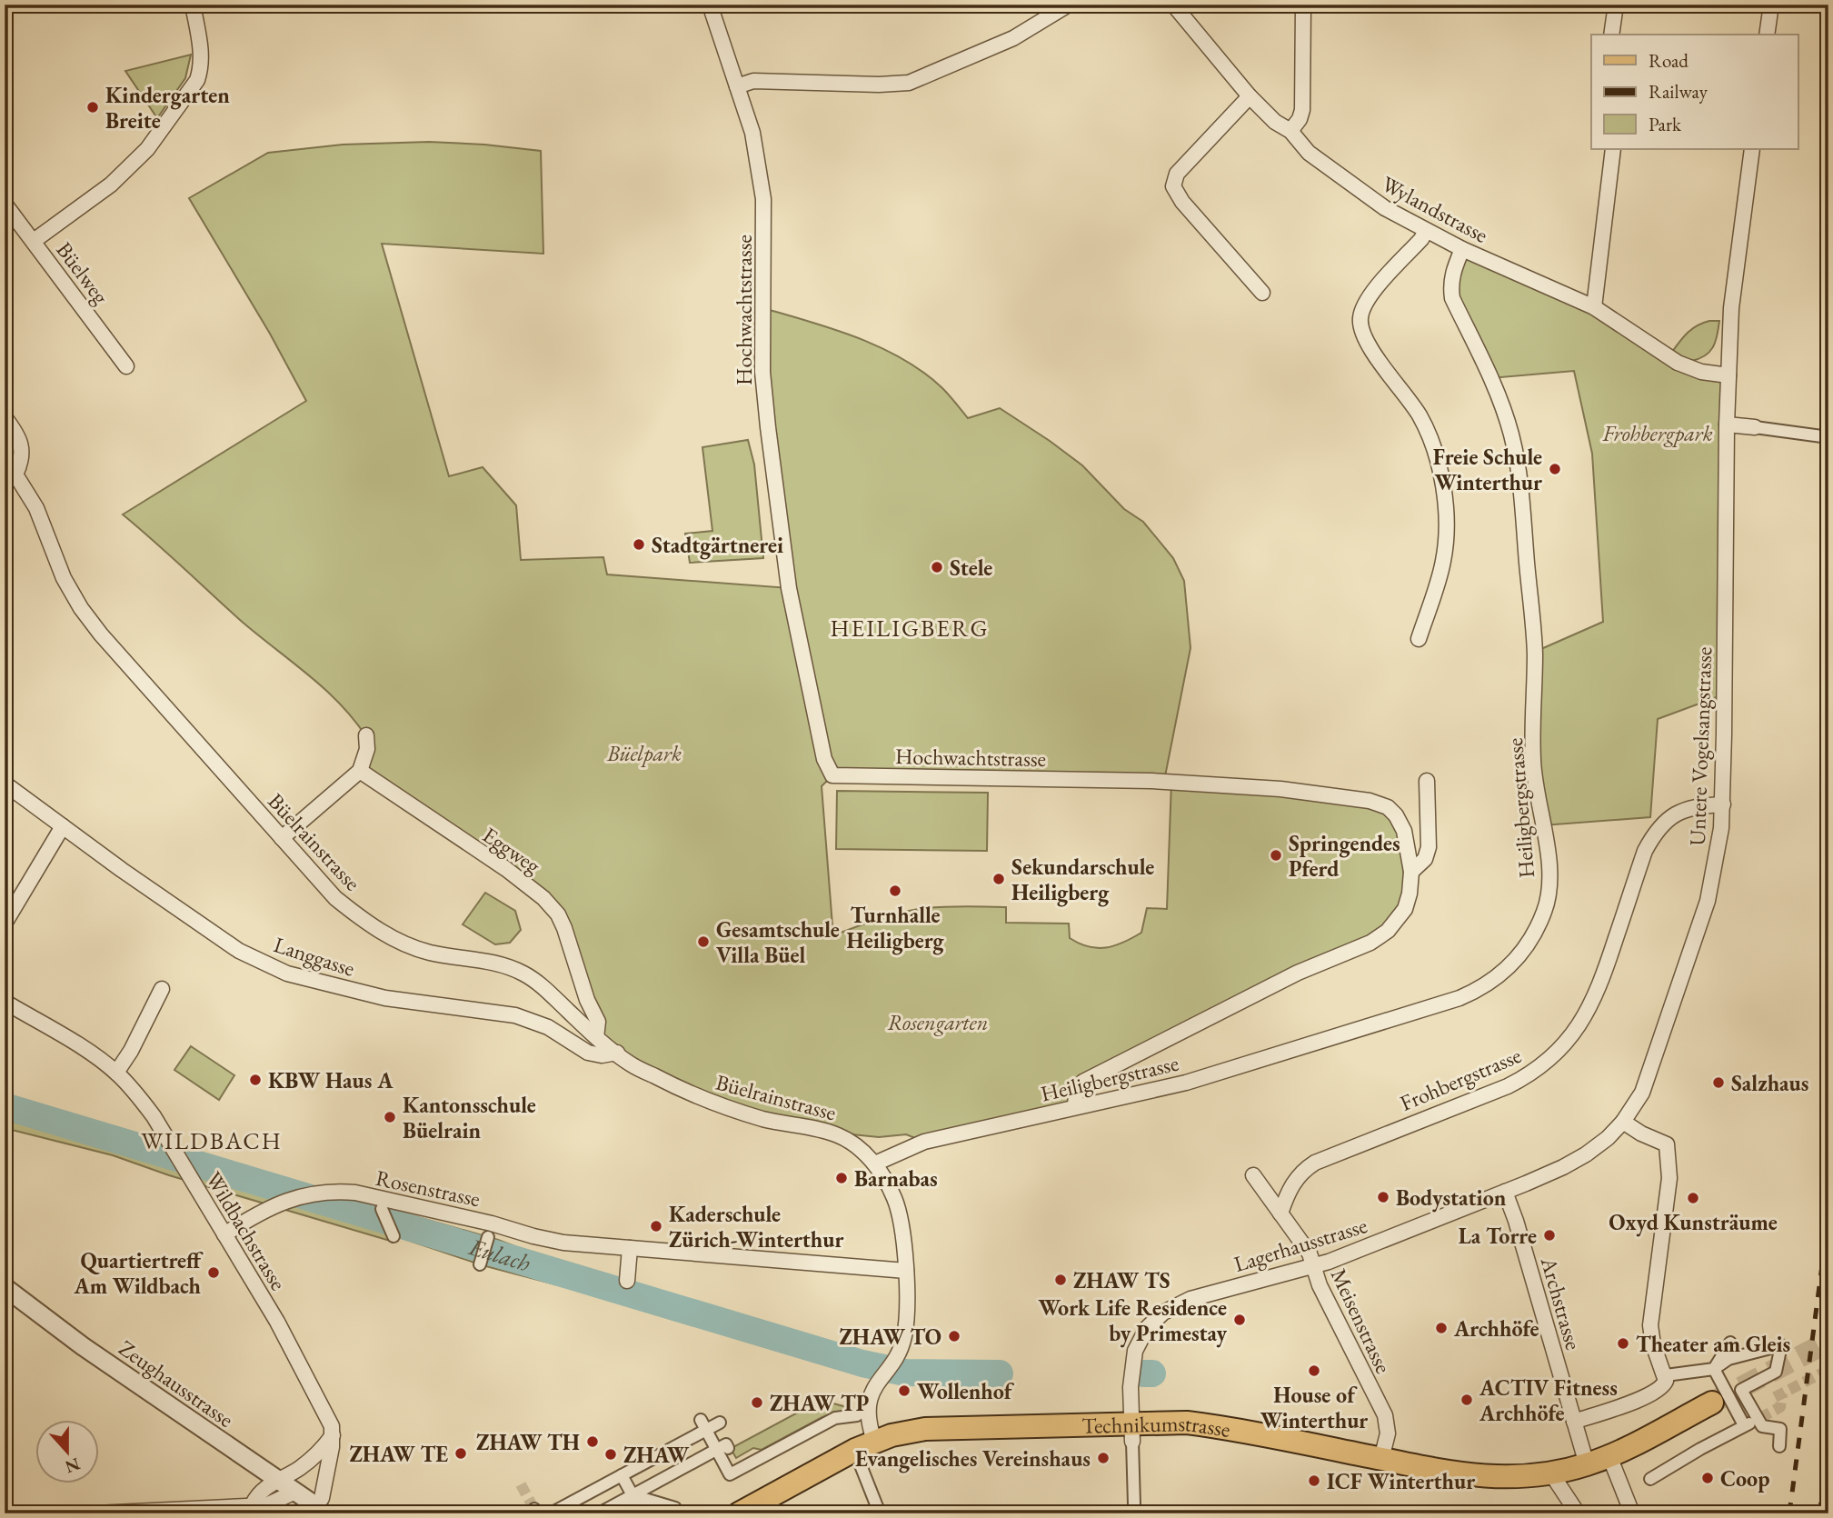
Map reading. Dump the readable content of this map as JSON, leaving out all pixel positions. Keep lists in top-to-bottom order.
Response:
{
  "streets": {
    "main road": ["Technikumstrasse"],
    "street": [
      "Wylandstrasse",
      "Büelweg",
      "Hochwachtstrasse",
      "Untere Vogelsangstrasse",
      "Heiligbergstrasse",
      "Büelrainstrasse",
      "Eggweg",
      "Langgasse",
      "Frohbergstrasse",
      "Rosenstrasse",
      "Wildbachstrasse",
      "Lagerhausstrasse",
      "Archstrasse",
      "Meisenstrasse",
      "Zeughausstrasse"
    ]
  },
  "crossings": [
    ["Wylandstrasse", "Untere Vogelsangstrasse"],
    ["Wylandstrasse", "Heiligbergstrasse"],
    ["Hochwachtstrasse", "Heiligbergstrasse"],
    ["Untere Vogelsangstrasse", "Frohbergstrasse"],
    ["Untere Vogelsangstrasse", "Lagerhausstrasse"],
    ["Heiligbergstrasse", "Büelrainstrasse"],
    ["Büelrainstrasse", "Eggweg"],
    ["Büelrainstrasse", "Langgasse"],
    ["Frohbergstrasse", "Meisenstrasse"],
    ["Rosenstrasse", "Wildbachstrasse"],
    ["Lagerhausstrasse", "Archstrasse"],
    ["Lagerhausstrasse", "Meisenstrasse"],
    ["Lagerhausstrasse", "Technikumstrasse"],
    ["Archstrasse", "Technikumstrasse"],
    ["Meisenstrasse", "Technikumstrasse"]
  ],
  "districts": ["HEILIGBERG", "WILDBACH"],
  "water": ["Eulach"],
  "parks": ["Frohbergpark", "Büelpark", "Rosengarten"],
  "places": [
    "Kindergarten Breite",
    "Freie Schule Winterthur",
    "Stadtgärtnerei",
    "Stele",
    "Springendes Pferd",
    "Sekundarschule Heiligberg",
    "Turnhalle Heiligberg",
    "Gesamtschule Villa Büel",
    "KBW Haus A",
    "Salzhaus",
    "Kantonsschule Büelrain",
    "Barnabas",
    "Bodystation",
    "Oxyd Kunsträume",
    "Kaderschule Zürich-Winterthur",
    "La Torre",
    "Quartiertreff Am Wildbach",
    "ZHAW TS",
    "Work Life Residence by Primestay",
    "Archhöfe",
    "ZHAW TO",
    "Theater am Gleis",
    "House of Winterthur",
    "Wollenhof",
    "ACTIV Fitness Archhöfe",
    "ZHAW TP",
    "ZHAW TH",
    "ZHAW TE",
    "ZHAW",
    "Evangelisches Vereinshaus",
    "Coop",
    "ICF Winterthur"
  ],
  "legend": ["Road", "Railway", "Park"],
  "north": "bottom"
}
